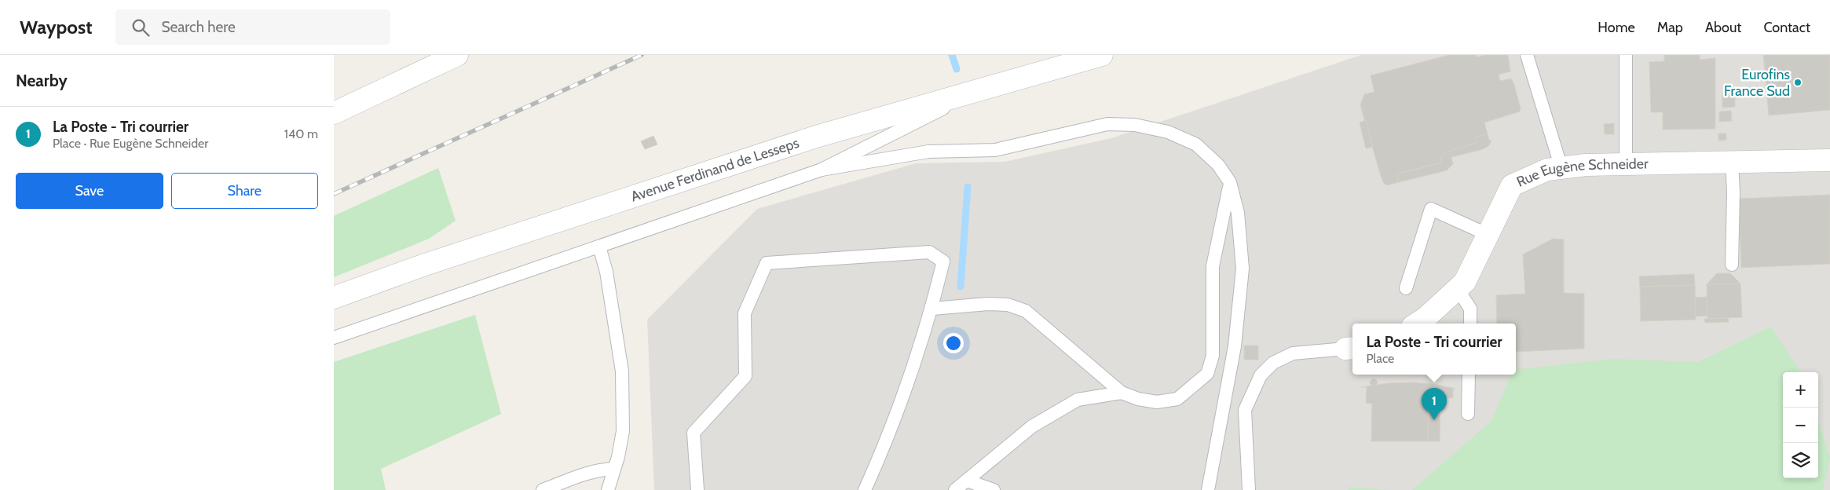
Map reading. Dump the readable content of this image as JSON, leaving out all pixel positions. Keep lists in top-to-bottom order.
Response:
{
  "streets": {
    "main road": ["Avenue Ferdinand de Lesseps", "Rue Eugène Schneider"]
  },
  "places": ["Eurofins France Sud"],
  "page": {
    "header": "Waypost",
    "search": "Search here",
    "nav": [
      "Home",
      "Map",
      "About",
      "Contact"
    ],
    "heading": "Nearby",
    "list": [
      {
        "mark": "1",
        "name": "La Poste - Tri courrier",
        "note": "Place · Rue Eugène Schneider",
        "value": "140 m"
      }
    ],
    "buttons": ["Save", "Share"],
    "popup": ["La Poste - Tri courrier", "Place"],
    "map_buttons": ["+", "−"],
    "pins": "1"
  }
}
